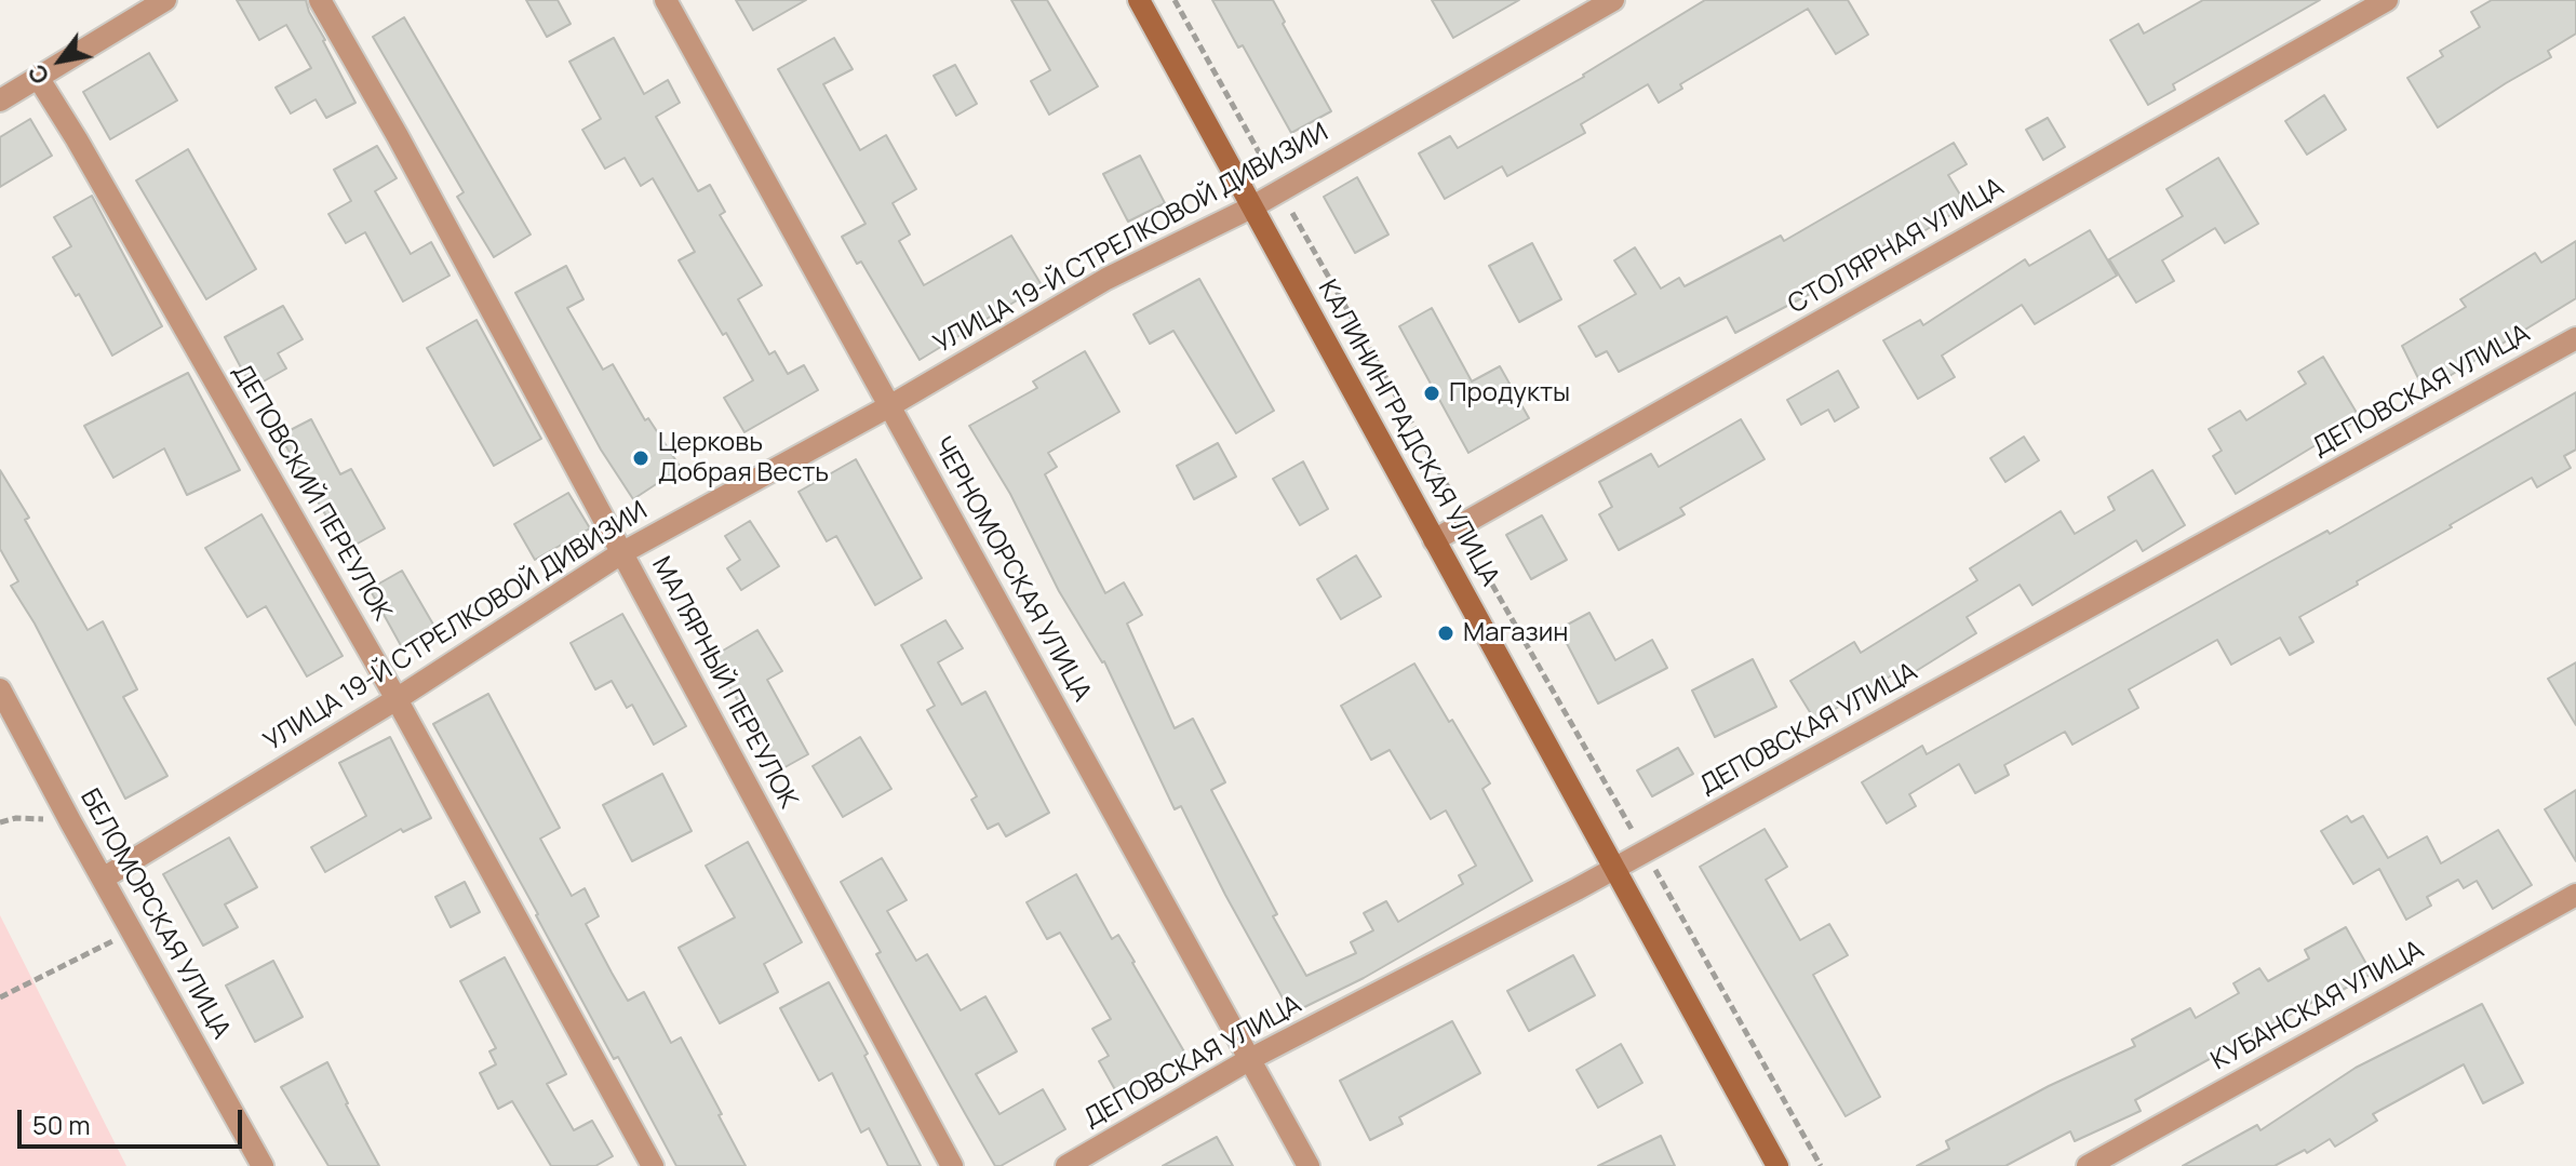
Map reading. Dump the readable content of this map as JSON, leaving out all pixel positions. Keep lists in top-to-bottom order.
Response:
{
  "streets": {
    "main road": ["КАЛИНИНГРАДСКАЯ УЛИЦА"],
    "street": [
      "УЛИЦА 19-Й СТРЕЛКОВОЙ ДИВИЗИИ",
      "СТОЛЯРНАЯ УЛИЦА",
      "ДЕПОВСКАЯ УЛИЦА",
      "ДЕПОВСКИЙ ПЕРЕУЛОК",
      "ЧЕРНОМОРСКАЯ УЛИЦА",
      "МАЛЯРНЫЙ ПЕРЕУЛОК",
      "БЕЛОМОРСКАЯ УЛИЦА",
      "КУБАНСКАЯ УЛИЦА"
    ]
  },
  "crossings": [
    ["УЛИЦА 19-Й СТРЕЛКОВОЙ ДИВИЗИИ", "КАЛИНИНГРАДСКАЯ УЛИЦА"],
    ["УЛИЦА 19-Й СТРЕЛКОВОЙ ДИВИЗИИ", "ДЕПОВСКИЙ ПЕРЕУЛОК"],
    ["УЛИЦА 19-Й СТРЕЛКОВОЙ ДИВИЗИИ", "ЧЕРНОМОРСКАЯ УЛИЦА"],
    ["УЛИЦА 19-Й СТРЕЛКОВОЙ ДИВИЗИИ", "МАЛЯРНЫЙ ПЕРЕУЛОК"],
    ["УЛИЦА 19-Й СТРЕЛКОВОЙ ДИВИЗИИ", "БЕЛОМОРСКАЯ УЛИЦА"],
    ["СТОЛЯРНАЯ УЛИЦА", "КАЛИНИНГРАДСКАЯ УЛИЦА"],
    ["ДЕПОВСКАЯ УЛИЦА", "КАЛИНИНГРАДСКАЯ УЛИЦА"],
    ["ДЕПОВСКАЯ УЛИЦА", "ЧЕРНОМОРСКАЯ УЛИЦА"]
  ],
  "places": ["Продукты", "Церковь Добрая Весть", "Магазин"],
  "scale_bar": "50 m",
  "north": "bottom left"
}
